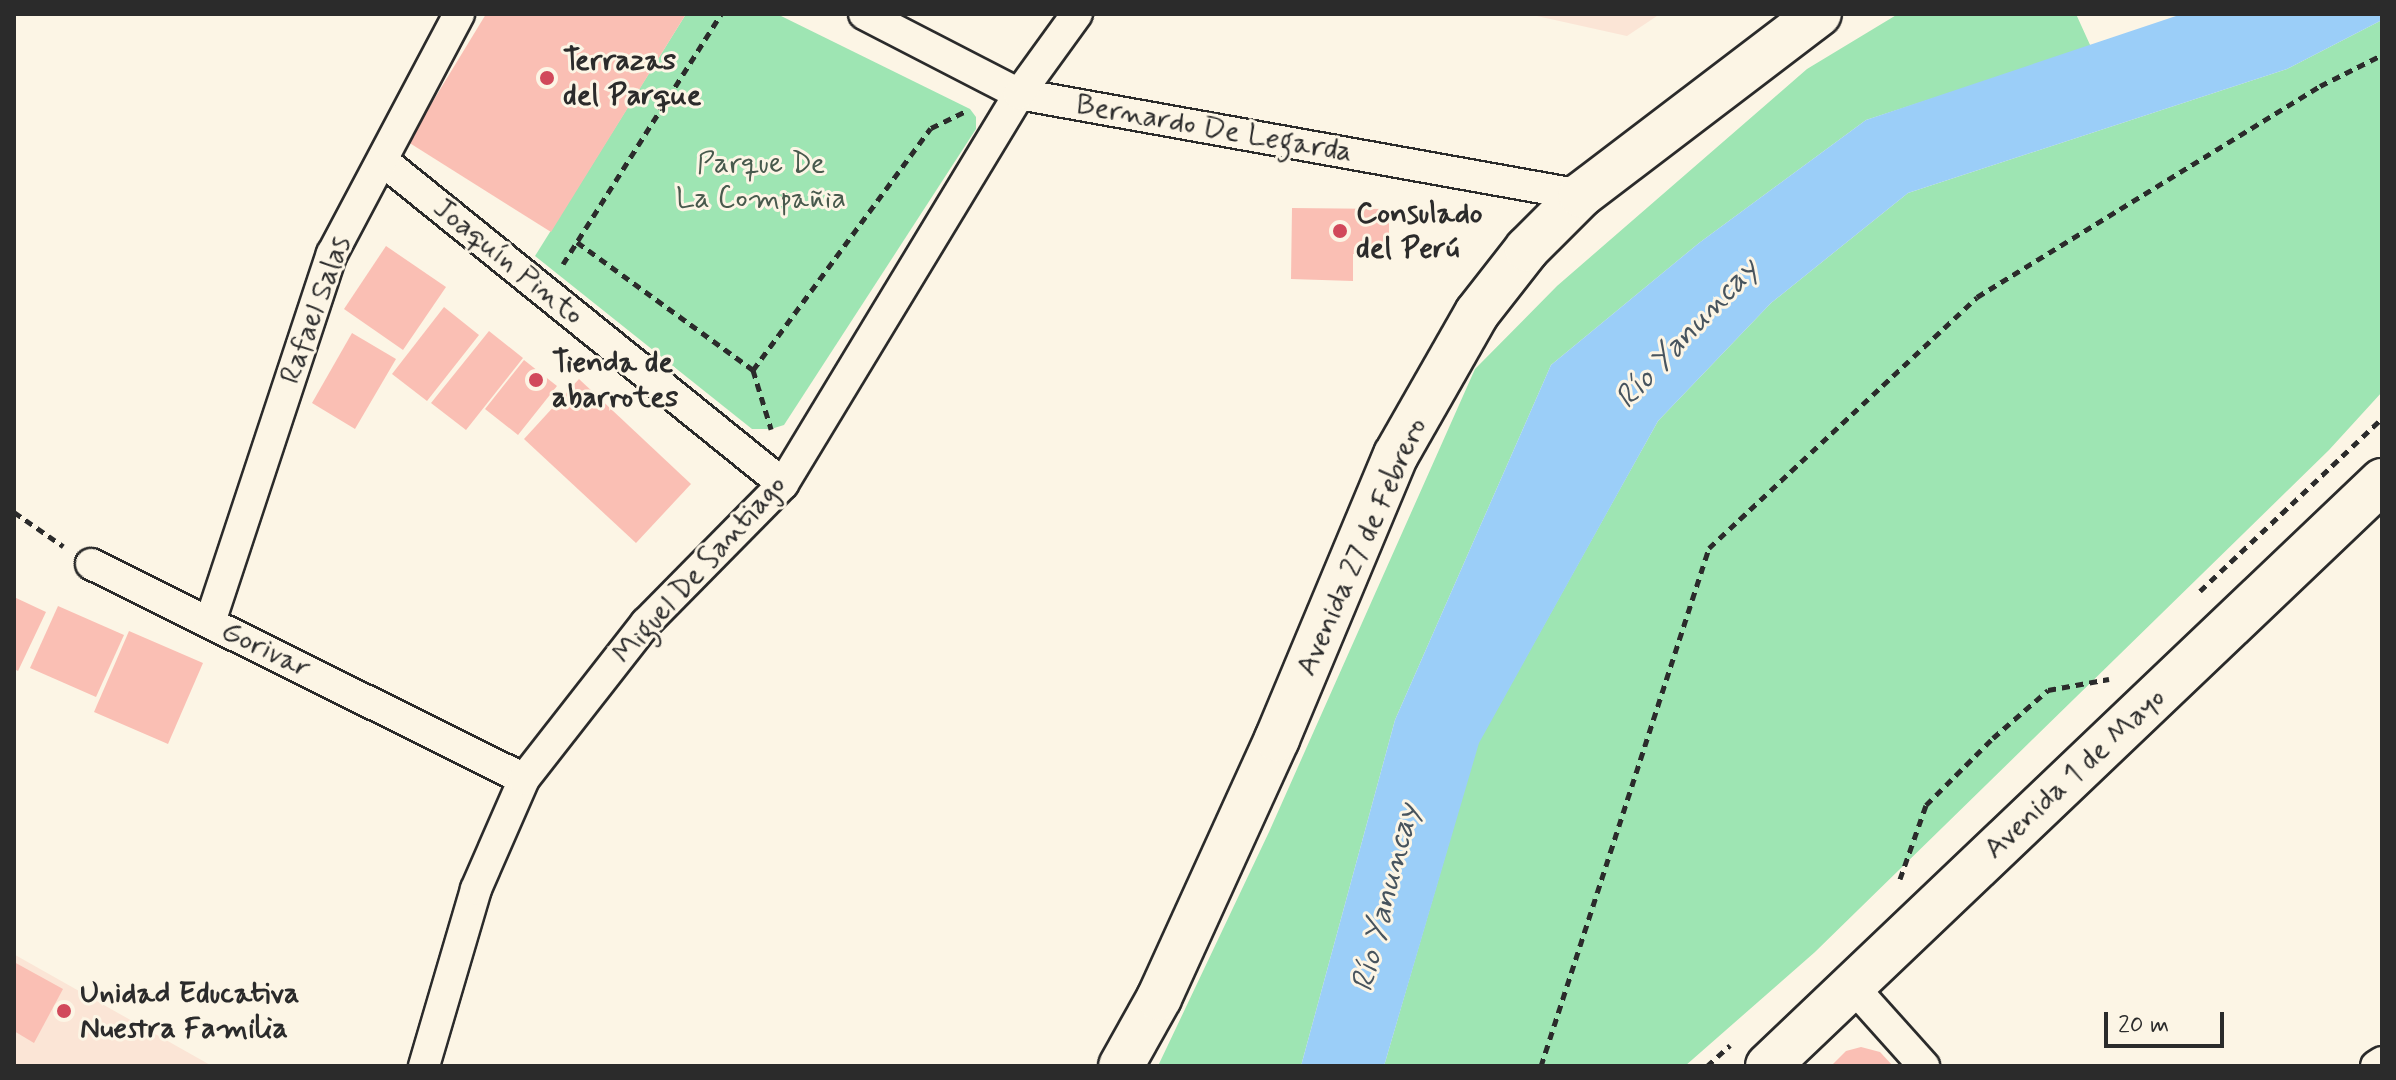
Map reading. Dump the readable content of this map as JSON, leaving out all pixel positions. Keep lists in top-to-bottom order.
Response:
{
  "streets": {
    "street": [
      "Bernardo De Legarda",
      "Joaquín Pinto",
      "Rafael Salas",
      "Avenida 27 de Febrero",
      "Miguel De Santiago",
      "Gorivar",
      "Avenida 1 de Mayo"
    ]
  },
  "crossings": [
    ["Bernardo De Legarda", "Avenida 27 de Febrero"],
    ["Bernardo De Legarda", "Miguel De Santiago"],
    ["Joaquín Pinto", "Rafael Salas"],
    ["Joaquín Pinto", "Miguel De Santiago"],
    ["Rafael Salas", "Gorivar"],
    ["Miguel De Santiago", "Gorivar"]
  ],
  "water": ["Río Yanuncay"],
  "parks": ["Parque De La Compañia"],
  "places": [
    "Terrazas del Parque",
    "Consulado del Perú",
    "Tienda de abarrotes",
    "Unidad Educativa Nuestra Familia"
  ],
  "scale_bar": "20 m"
}
